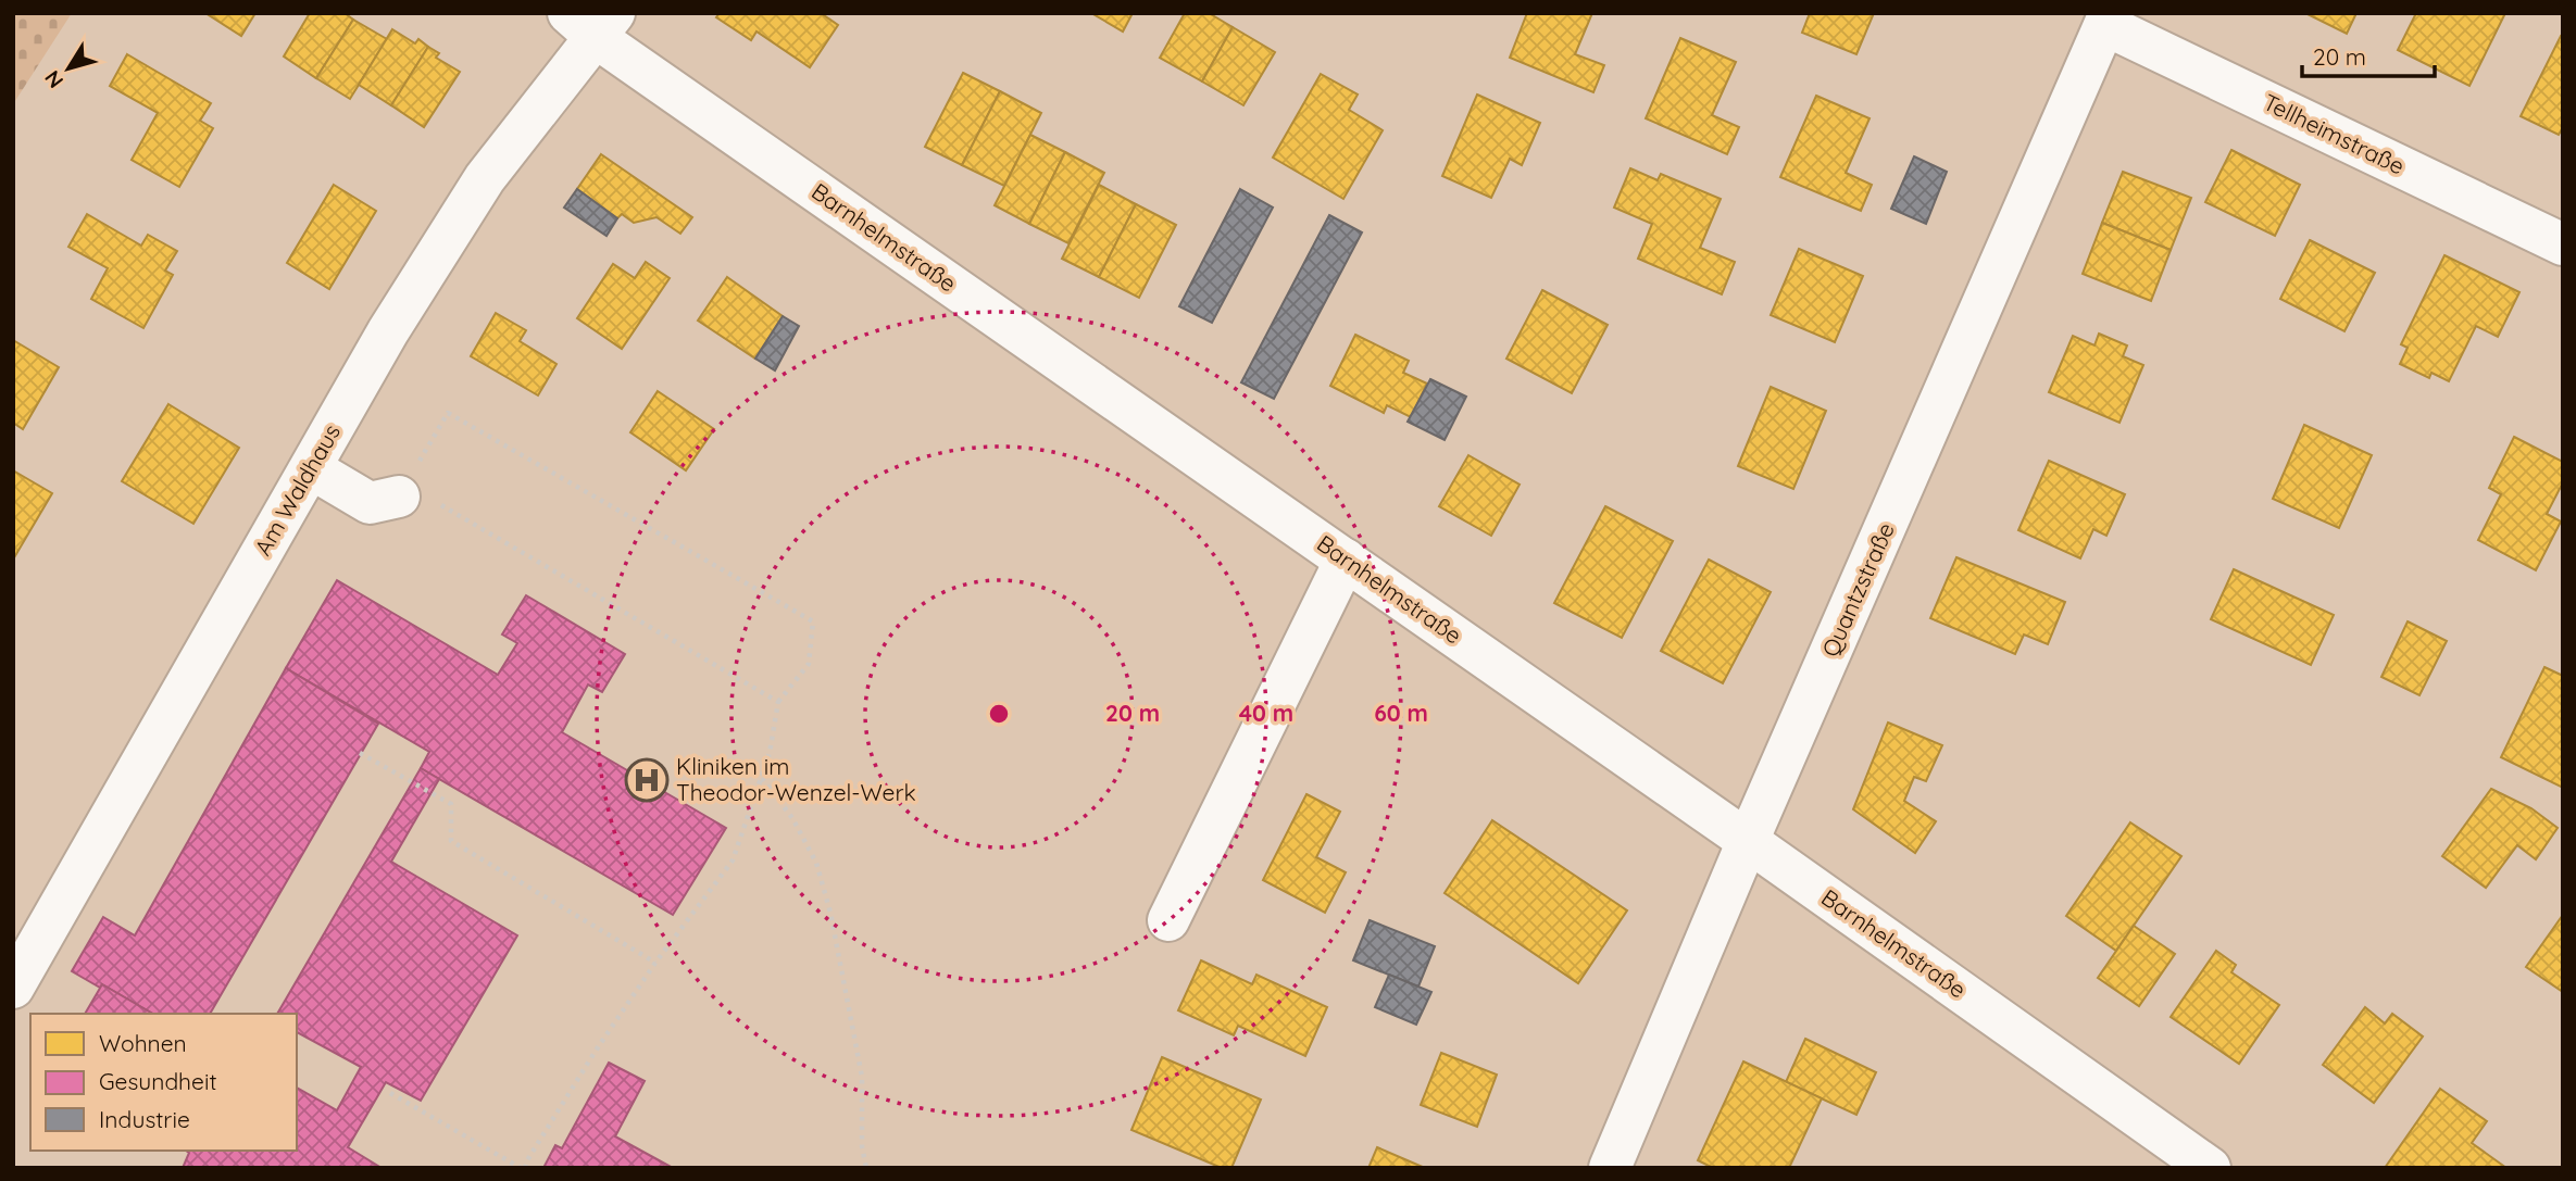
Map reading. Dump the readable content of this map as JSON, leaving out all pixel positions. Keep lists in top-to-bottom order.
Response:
{
  "streets": {
    "street": [
      "Tellheimstraße",
      "Barnhelmstraße",
      "Am Waldhaus",
      "Quantzstraße"
    ]
  },
  "crossings": [
    ["Tellheimstraße", "Quantzstraße"],
    ["Barnhelmstraße", "Am Waldhaus"],
    ["Barnhelmstraße", "Quantzstraße"]
  ],
  "places": {
    "hospital": ["Kliniken im Theodor-Wenzel-Werk"]
  },
  "legend": ["Wohnen", "Gesundheit", "Industrie"],
  "scale_bar": "20 m",
  "north": "bottom left",
  "rings": ["20 m", "40 m", "60 m"]
}
